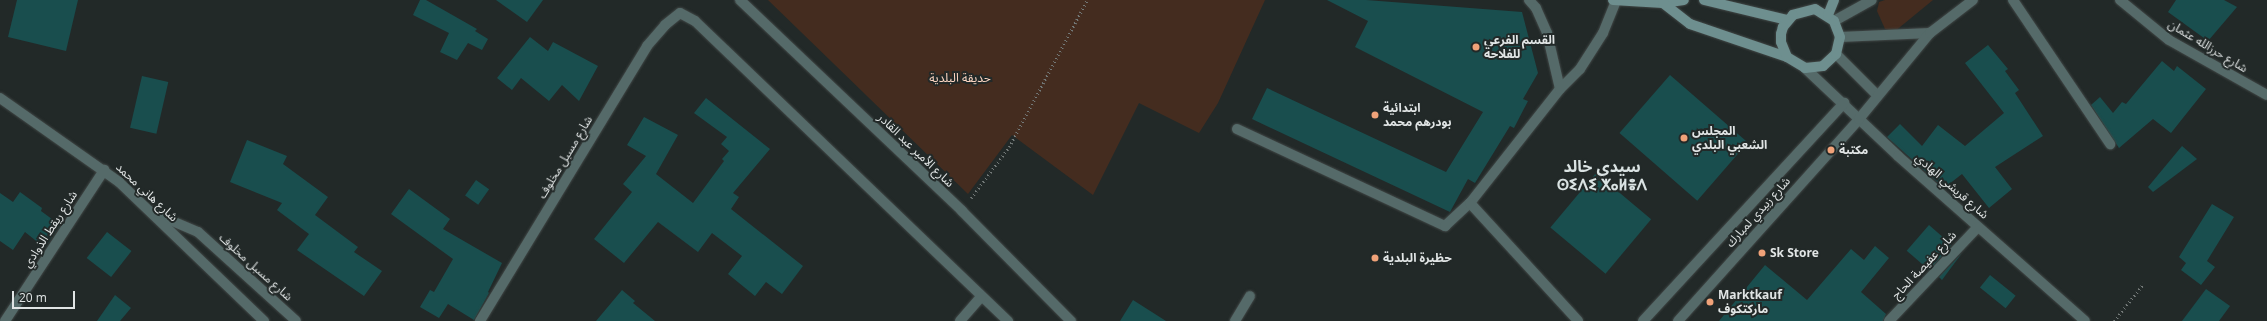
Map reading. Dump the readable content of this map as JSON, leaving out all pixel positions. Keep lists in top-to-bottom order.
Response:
{
  "streets": {
    "street": [
      "شارع حرزالله عثمان",
      "شارع الأمير عبد القادر",
      "شارع مسبل مخلوف",
      "شارع قريشي الهادي",
      "شارع هاني محمد",
      "شارع زبيدي لمبارك",
      "شارع ريقط الذوادي",
      "شارع عفيصة الحاج"
    ]
  },
  "crossings": [
    ["شارع مسبل مخلوف", "شارع هاني محمد"],
    ["شارع قريشي الهادي", "شارع زبيدي لمبارك"],
    ["شارع قريشي الهادي", "شارع عفيصة الحاج"],
    ["شارع هاني محمد", "شارع ريقط الذوادي"]
  ],
  "districts": ["سيدي خالد ⵙⵉⴷⵉ ⵅⴰⵍⴻⴷ"],
  "parks": ["حديقة البلدية"],
  "places": [
    "القسم الفرعي للفلاحة",
    "ابتدائية بودرهم محمد",
    "المجلس الشعبي البلدي",
    "مكتبة",
    "Sk Store",
    "حظيرة البلدية",
    "Marktkauf ماركتكوف"
  ],
  "scale_bar": "20 m"
}
